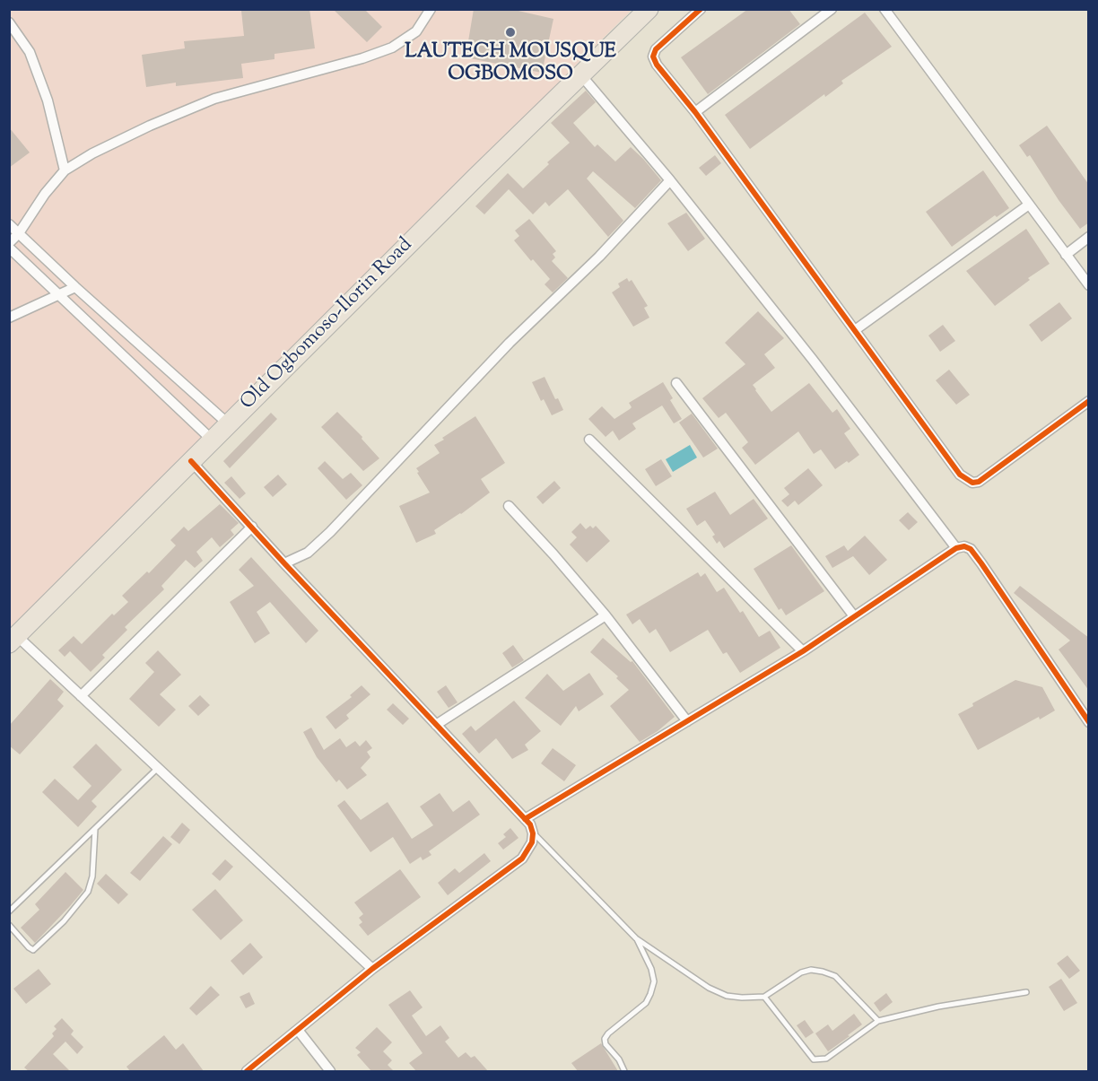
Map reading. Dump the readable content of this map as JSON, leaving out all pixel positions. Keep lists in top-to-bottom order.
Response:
{
  "streets": {
    "highway": ["Old Ogbomoso-Ilorin Road"]
  },
  "places": ["LAUTECH MOUSQUE OGBOMOSO"]
}
